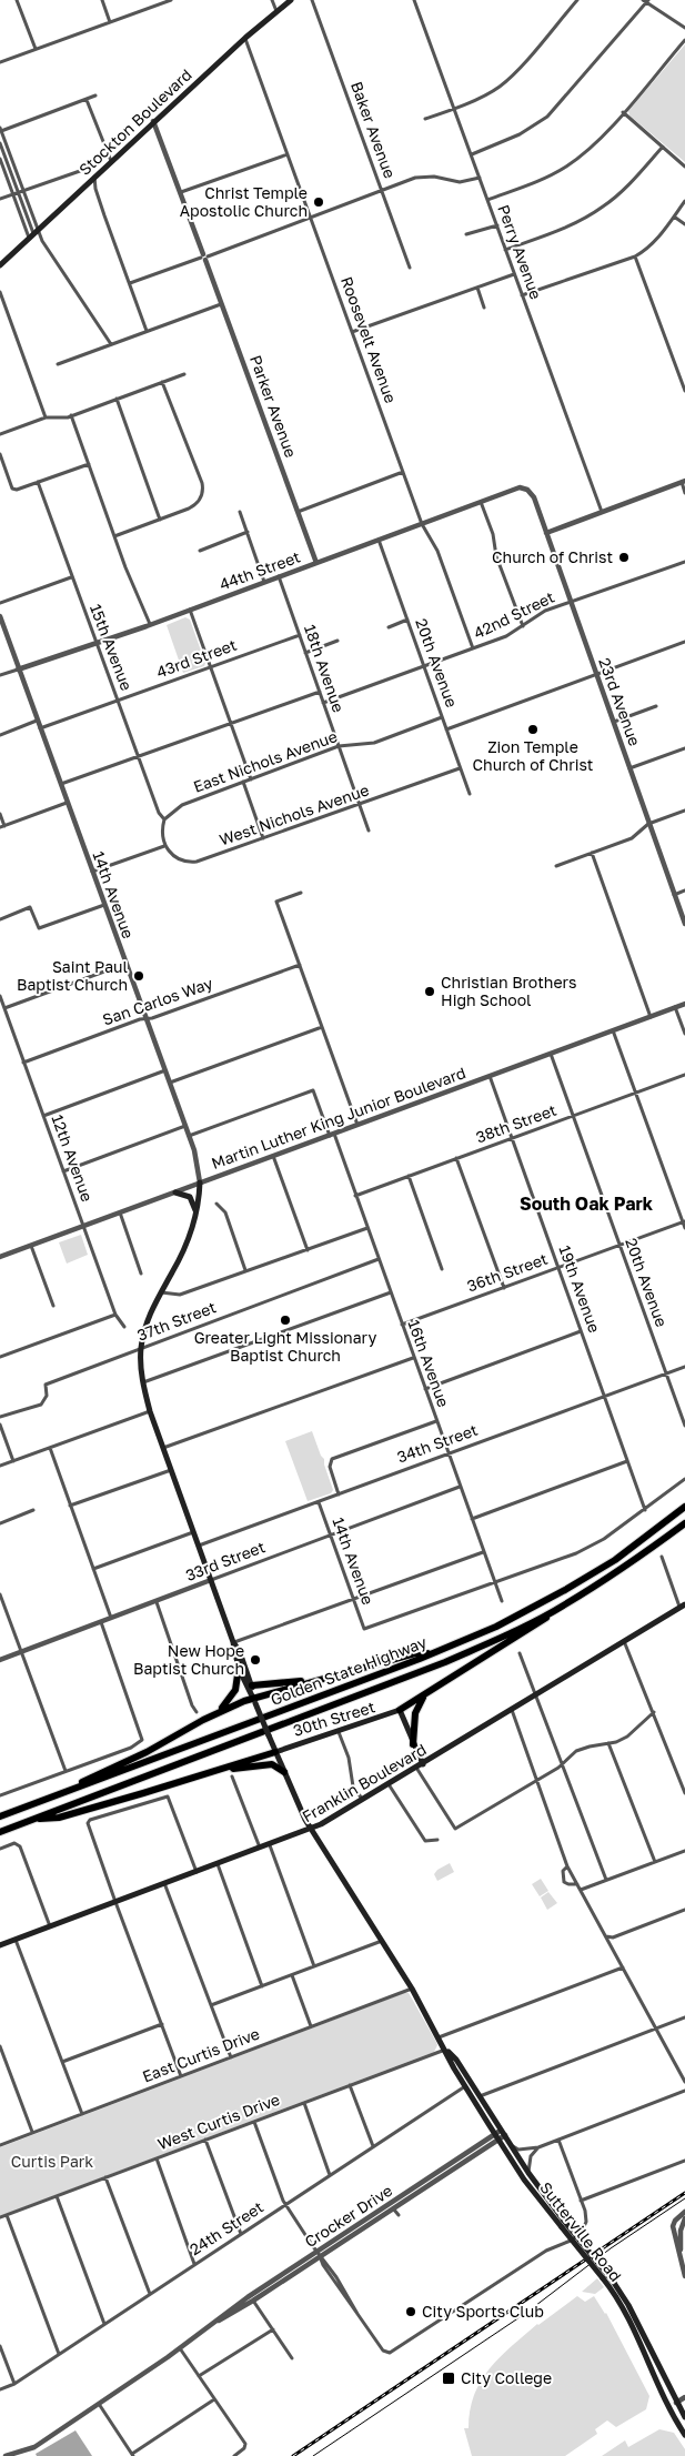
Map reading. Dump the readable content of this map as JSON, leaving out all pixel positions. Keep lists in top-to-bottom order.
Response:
{
  "streets": {
    "highway": ["Golden State Highway"],
    "main road": [
      "Stockton Boulevard",
      "30th Street",
      "Franklin Boulevard",
      "Sutterville Road"
    ],
    "street": [
      "Baker Avenue",
      "Perry Avenue",
      "Roosevelt Avenue",
      "Parker Avenue",
      "44th Street",
      "42nd Street",
      "15th Avenue",
      "43rd Street",
      "20th Avenue",
      "18th Avenue",
      "23rd Avenue",
      "East Nichols Avenue",
      "West Nichols Avenue",
      "14th Avenue",
      "San Carlos Way",
      "Martin Luther King Junior Boulevard",
      "38th Street",
      "12th Avenue",
      "36th Street",
      "19th Avenue",
      "37th Street",
      "16th Avenue",
      "34th Street",
      "33rd Street",
      "East Curtis Drive",
      "West Curtis Drive",
      "Crocker Drive",
      "24th Street"
    ]
  },
  "crossings": [
    ["Stockton Boulevard", "Roosevelt Avenue"],
    ["Stockton Boulevard", "Parker Avenue"],
    ["Roosevelt Avenue", "44th Street"],
    ["Roosevelt Avenue", "42nd Street"],
    ["Parker Avenue", "44th Street"],
    ["44th Street", "15th Avenue"],
    ["44th Street", "20th Avenue"],
    ["44th Street", "18th Avenue"],
    ["44th Street", "23rd Avenue"],
    ["44th Street", "14th Avenue"],
    ["42nd Street", "20th Avenue"],
    ["42nd Street", "18th Avenue"],
    ["42nd Street", "23rd Avenue"],
    ["15th Avenue", "43rd Street"],
    ["15th Avenue", "East Nichols Avenue"],
    ["43rd Street", "18th Avenue"],
    ["43rd Street", "14th Avenue"],
    ["20th Avenue", "East Nichols Avenue"],
    ["20th Avenue", "West Nichols Avenue"],
    ["20th Avenue", "Martin Luther King Junior Boulevard"],
    ["20th Avenue", "38th Street"],
    ["20th Avenue", "36th Street"],
    ["20th Avenue", "34th Street"],
    ["18th Avenue", "East Nichols Avenue"],
    ["18th Avenue", "West Nichols Avenue"],
    ["14th Avenue", "San Carlos Way"],
    ["14th Avenue", "Martin Luther King Junior Boulevard"],
    ["14th Avenue", "16th Avenue"],
    ["14th Avenue", "34th Street"],
    ["14th Avenue", "33rd Street"],
    ["San Carlos Way", "12th Avenue"],
    ["Martin Luther King Junior Boulevard", "12th Avenue"],
    ["Martin Luther King Junior Boulevard", "19th Avenue"],
    ["Martin Luther King Junior Boulevard", "16th Avenue"],
    ["38th Street", "19th Avenue"],
    ["38th Street", "16th Avenue"],
    ["36th Street", "19th Avenue"],
    ["36th Street", "16th Avenue"],
    ["19th Avenue", "34th Street"],
    ["37th Street", "16th Avenue"],
    ["16th Avenue", "34th Street"],
    ["16th Avenue", "33rd Street"],
    ["Franklin Boulevard", "Sutterville Road"],
    ["East Curtis Drive", "Sutterville Road"],
    ["West Curtis Drive", "Sutterville Road"],
    ["Crocker Drive", "Sutterville Road"],
    ["24th Street", "Sutterville Road"]
  ],
  "districts": ["South Oak Park"],
  "parks": ["Curtis Park"],
  "places": {
    "other": [
      "Christ Temple Apostolic Church",
      "Church of Christ",
      "Zion Temple Church of Christ",
      "Saint Paul Baptist Church",
      "Christian Brothers High School",
      "Greater Light Missionary Baptist Church",
      "New Hope Baptist Church",
      "City Sports Club"
    ],
    "transit": ["City College"]
  }
}
